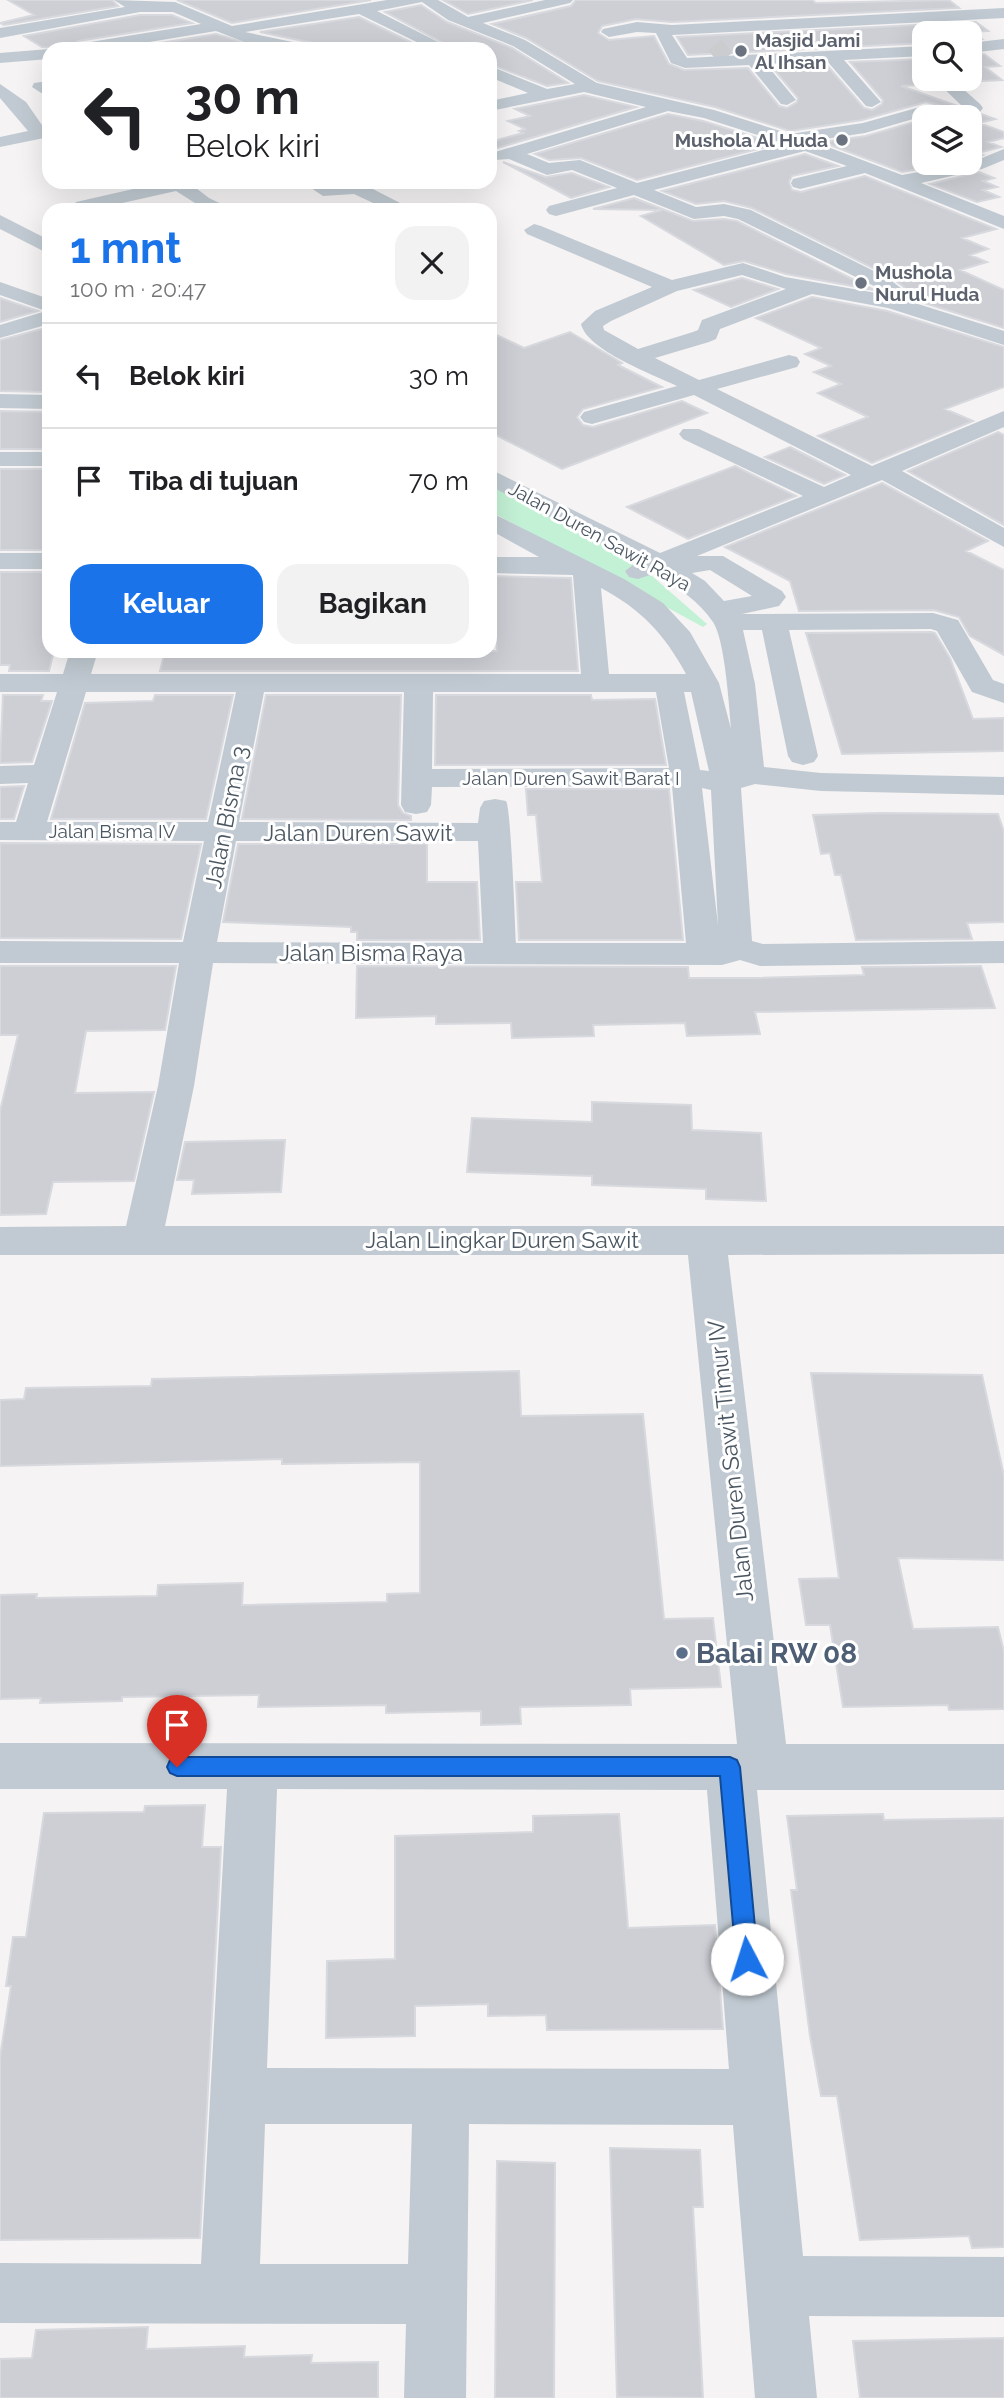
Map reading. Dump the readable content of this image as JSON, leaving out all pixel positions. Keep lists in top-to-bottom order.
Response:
{
  "streets": {
    "street": [
      "Jalan Duren Sawit Raya",
      "Jalan Duren Sawit Barat I",
      "Jalan Bisma 3",
      "Jalan Bisma IV",
      "Jalan Duren Sawit",
      "Jalan Bisma Raya",
      "Jalan Lingkar Duren Sawit",
      "Jalan Duren Sawit Timur IV"
    ]
  },
  "crossings": [
    ["Jalan Duren Sawit Raya", "Jalan Duren Sawit Barat I"],
    ["Jalan Duren Sawit Raya", "Jalan Bisma Raya"],
    ["Jalan Bisma 3", "Jalan Bisma IV"],
    ["Jalan Bisma 3", "Jalan Duren Sawit"],
    ["Jalan Bisma 3", "Jalan Bisma Raya"],
    ["Jalan Bisma 3", "Jalan Lingkar Duren Sawit"],
    ["Jalan Bisma IV", "Jalan Duren Sawit"],
    ["Jalan Lingkar Duren Sawit", "Jalan Duren Sawit Timur IV"]
  ],
  "places": [
    "Masjid Jami Al Ihsan",
    "Mushola Al Huda",
    "Mushola Nurul Huda",
    "Balai RW 08"
  ],
  "page": {
    "turn": ["30 m", "Belok kiri"],
    "heading": ["1 mnt", "100 m · 20:47"],
    "list": [
      {
        "name": "Belok kiri",
        "value": "30 m"
      },
      {
        "name": "Tiba di tujuan",
        "value": "70 m"
      }
    ],
    "buttons": ["Keluar", "Bagikan"]
  }
}
